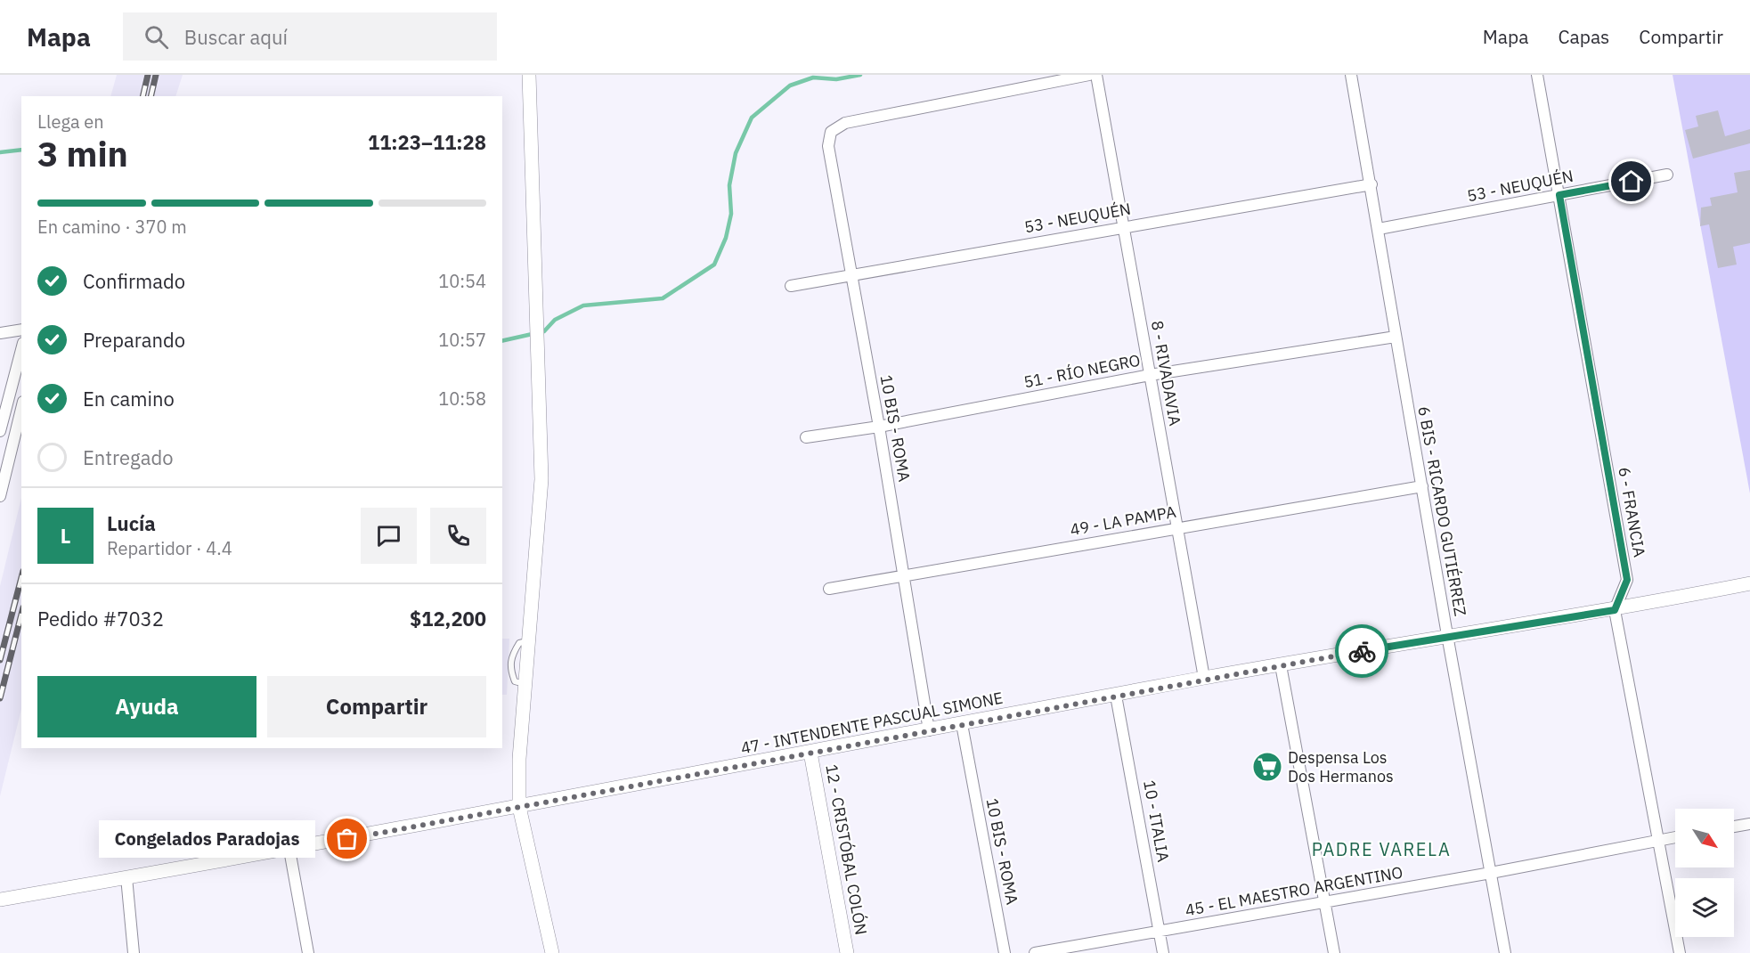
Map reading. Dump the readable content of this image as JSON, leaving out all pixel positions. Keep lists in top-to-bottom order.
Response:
{
  "streets": {
    "street": [
      "53 - NEUQUÉN",
      "51 - RÍO NEGRO",
      "8 - RIVADAVIA",
      "10 BIS - ROMA",
      "6 BIS - RICARDO GUTIÉRREZ",
      "6 - FRANCIA",
      "49 - LA PAMPA",
      "47 - INTENDENTE PASCUAL SIMONE",
      "10 - ITALIA",
      "12 - CRISTÓBAL COLÓN",
      "45 - EL MAESTRO ARGENTINO"
    ]
  },
  "crossings": [
    ["53 - NEUQUÉN", "8 - RIVADAVIA"],
    ["53 - NEUQUÉN", "10 BIS - ROMA"],
    ["53 - NEUQUÉN", "6 BIS - RICARDO GUTIÉRREZ"],
    ["53 - NEUQUÉN", "6 - FRANCIA"],
    ["51 - RÍO NEGRO", "8 - RIVADAVIA"],
    ["51 - RÍO NEGRO", "10 BIS - ROMA"],
    ["51 - RÍO NEGRO", "6 BIS - RICARDO GUTIÉRREZ"],
    ["8 - RIVADAVIA", "49 - LA PAMPA"],
    ["8 - RIVADAVIA", "47 - INTENDENTE PASCUAL SIMONE"],
    ["10 BIS - ROMA", "49 - LA PAMPA"],
    ["10 BIS - ROMA", "47 - INTENDENTE PASCUAL SIMONE"],
    ["6 BIS - RICARDO GUTIÉRREZ", "49 - LA PAMPA"],
    ["6 BIS - RICARDO GUTIÉRREZ", "47 - INTENDENTE PASCUAL SIMONE"],
    ["6 BIS - RICARDO GUTIÉRREZ", "45 - EL MAESTRO ARGENTINO"],
    ["6 - FRANCIA", "47 - INTENDENTE PASCUAL SIMONE"],
    ["47 - INTENDENTE PASCUAL SIMONE", "10 - ITALIA"],
    ["47 - INTENDENTE PASCUAL SIMONE", "12 - CRISTÓBAL COLÓN"],
    ["10 - ITALIA", "45 - EL MAESTRO ARGENTINO"]
  ],
  "districts": ["PADRE VARELA"],
  "places": {
    "supermarket": ["Despensa Los Dos Hermanos"],
    "other": ["Congelados Paradojas"]
  },
  "north": "bottom right",
  "page": {
    "header": "Mapa",
    "search": "Buscar aquí",
    "nav": ["Mapa", "Capas", "Compartir"],
    "heading": ["3 min", "Llega en", "11:23–11:28"],
    "panel": [
      "Lucía",
      "Repartidor · 4.4",
      "Pedido #7032",
      "$12,200"
    ],
    "bar": "En camino · 370 m",
    "list": [
      ["Confirmado", "10:54"],
      ["Preparando", "10:57"],
      ["En camino", "10:58"],
      "Entregado"
    ],
    "round": "L",
    "buttons": ["Ayuda", "Compartir"],
    "bubble": "Congelados Paradojas"
  }
}
